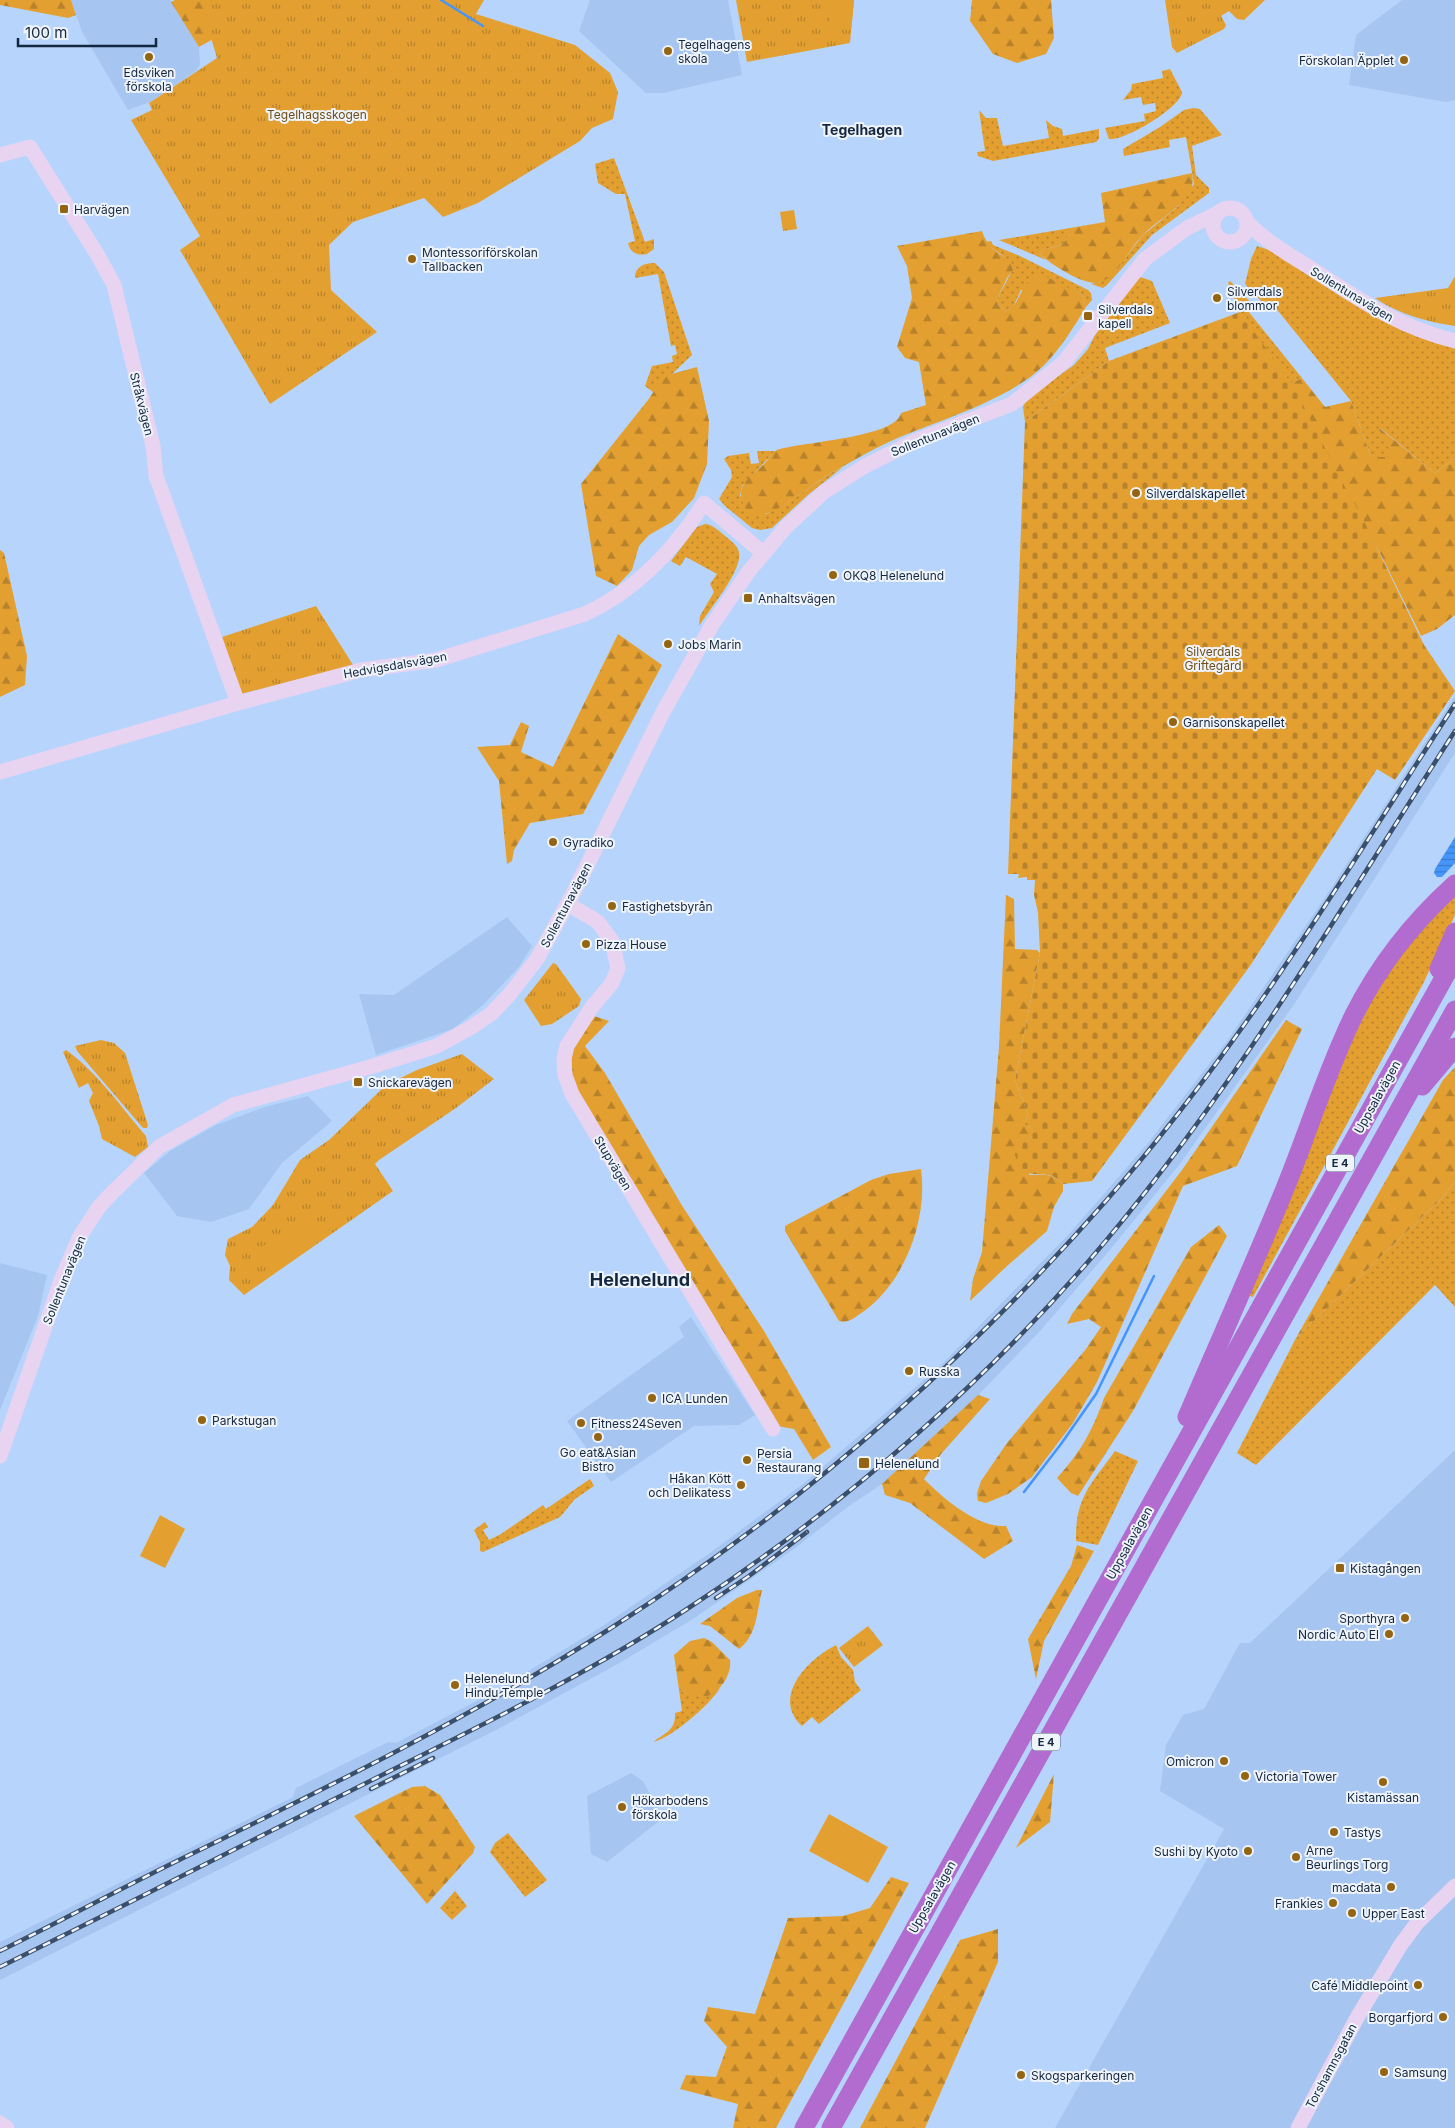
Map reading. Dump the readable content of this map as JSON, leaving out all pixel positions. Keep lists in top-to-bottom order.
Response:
{
  "streets": {
    "highway": ["Uppsalavägen", "E 4"],
    "street": [
      "Sollentunavägen",
      "Stråkvägen",
      "Hedvigsdalsvägen",
      "Stupvägen",
      "Torshamnsgatan"
    ]
  },
  "crossings": [
    ["Sollentunavägen", "Hedvigsdalsvägen"],
    ["Sollentunavägen", "Stupvägen"],
    ["Stråkvägen", "Hedvigsdalsvägen"]
  ],
  "districts": ["Tegelhagen", "Helenelund"],
  "parks": ["Tegelhagsskogen", "Silverdals Griftegård"],
  "places": {
    "other": [
      "Tegelhagens skola",
      "Edsviken förskola",
      "Förskolan Äpplet",
      "Montessoriförskolan Tallbacken",
      "Silverdals blommor",
      "Silverdalskapellet",
      "OKQ8 Helenelund",
      "Jobs Marin",
      "Garnisonskapellet",
      "Gyradiko",
      "Fastighetsbyrån",
      "Pizza House",
      "Russka",
      "ICA Lunden",
      "Parkstugan",
      "Fitness24Seven",
      "Go eat&Asian Bistro",
      "Persia Restaurang",
      "Håkan Kött och Delikatess",
      "Sporthyra",
      "Nordic Auto El",
      "Helenelund Hindu Temple",
      "Omicron",
      "Victoria Tower",
      "Kistamässan",
      "Hökarbodens förskola",
      "Tastys",
      "Sushi by Kyoto",
      "Arne Beurlings Torg",
      "macdata",
      "Frankies",
      "Upper East",
      "Café Middlepoint",
      "Borgarfjord",
      "Samsung",
      "Skogsparkeringen"
    ],
    "transit": [
      "Harvägen",
      "Silverdals kapell",
      "Anhaltsvägen",
      "Snickarevägen",
      "Helenelund",
      "Kistagången"
    ]
  },
  "scale_bar": "100 m"
}
